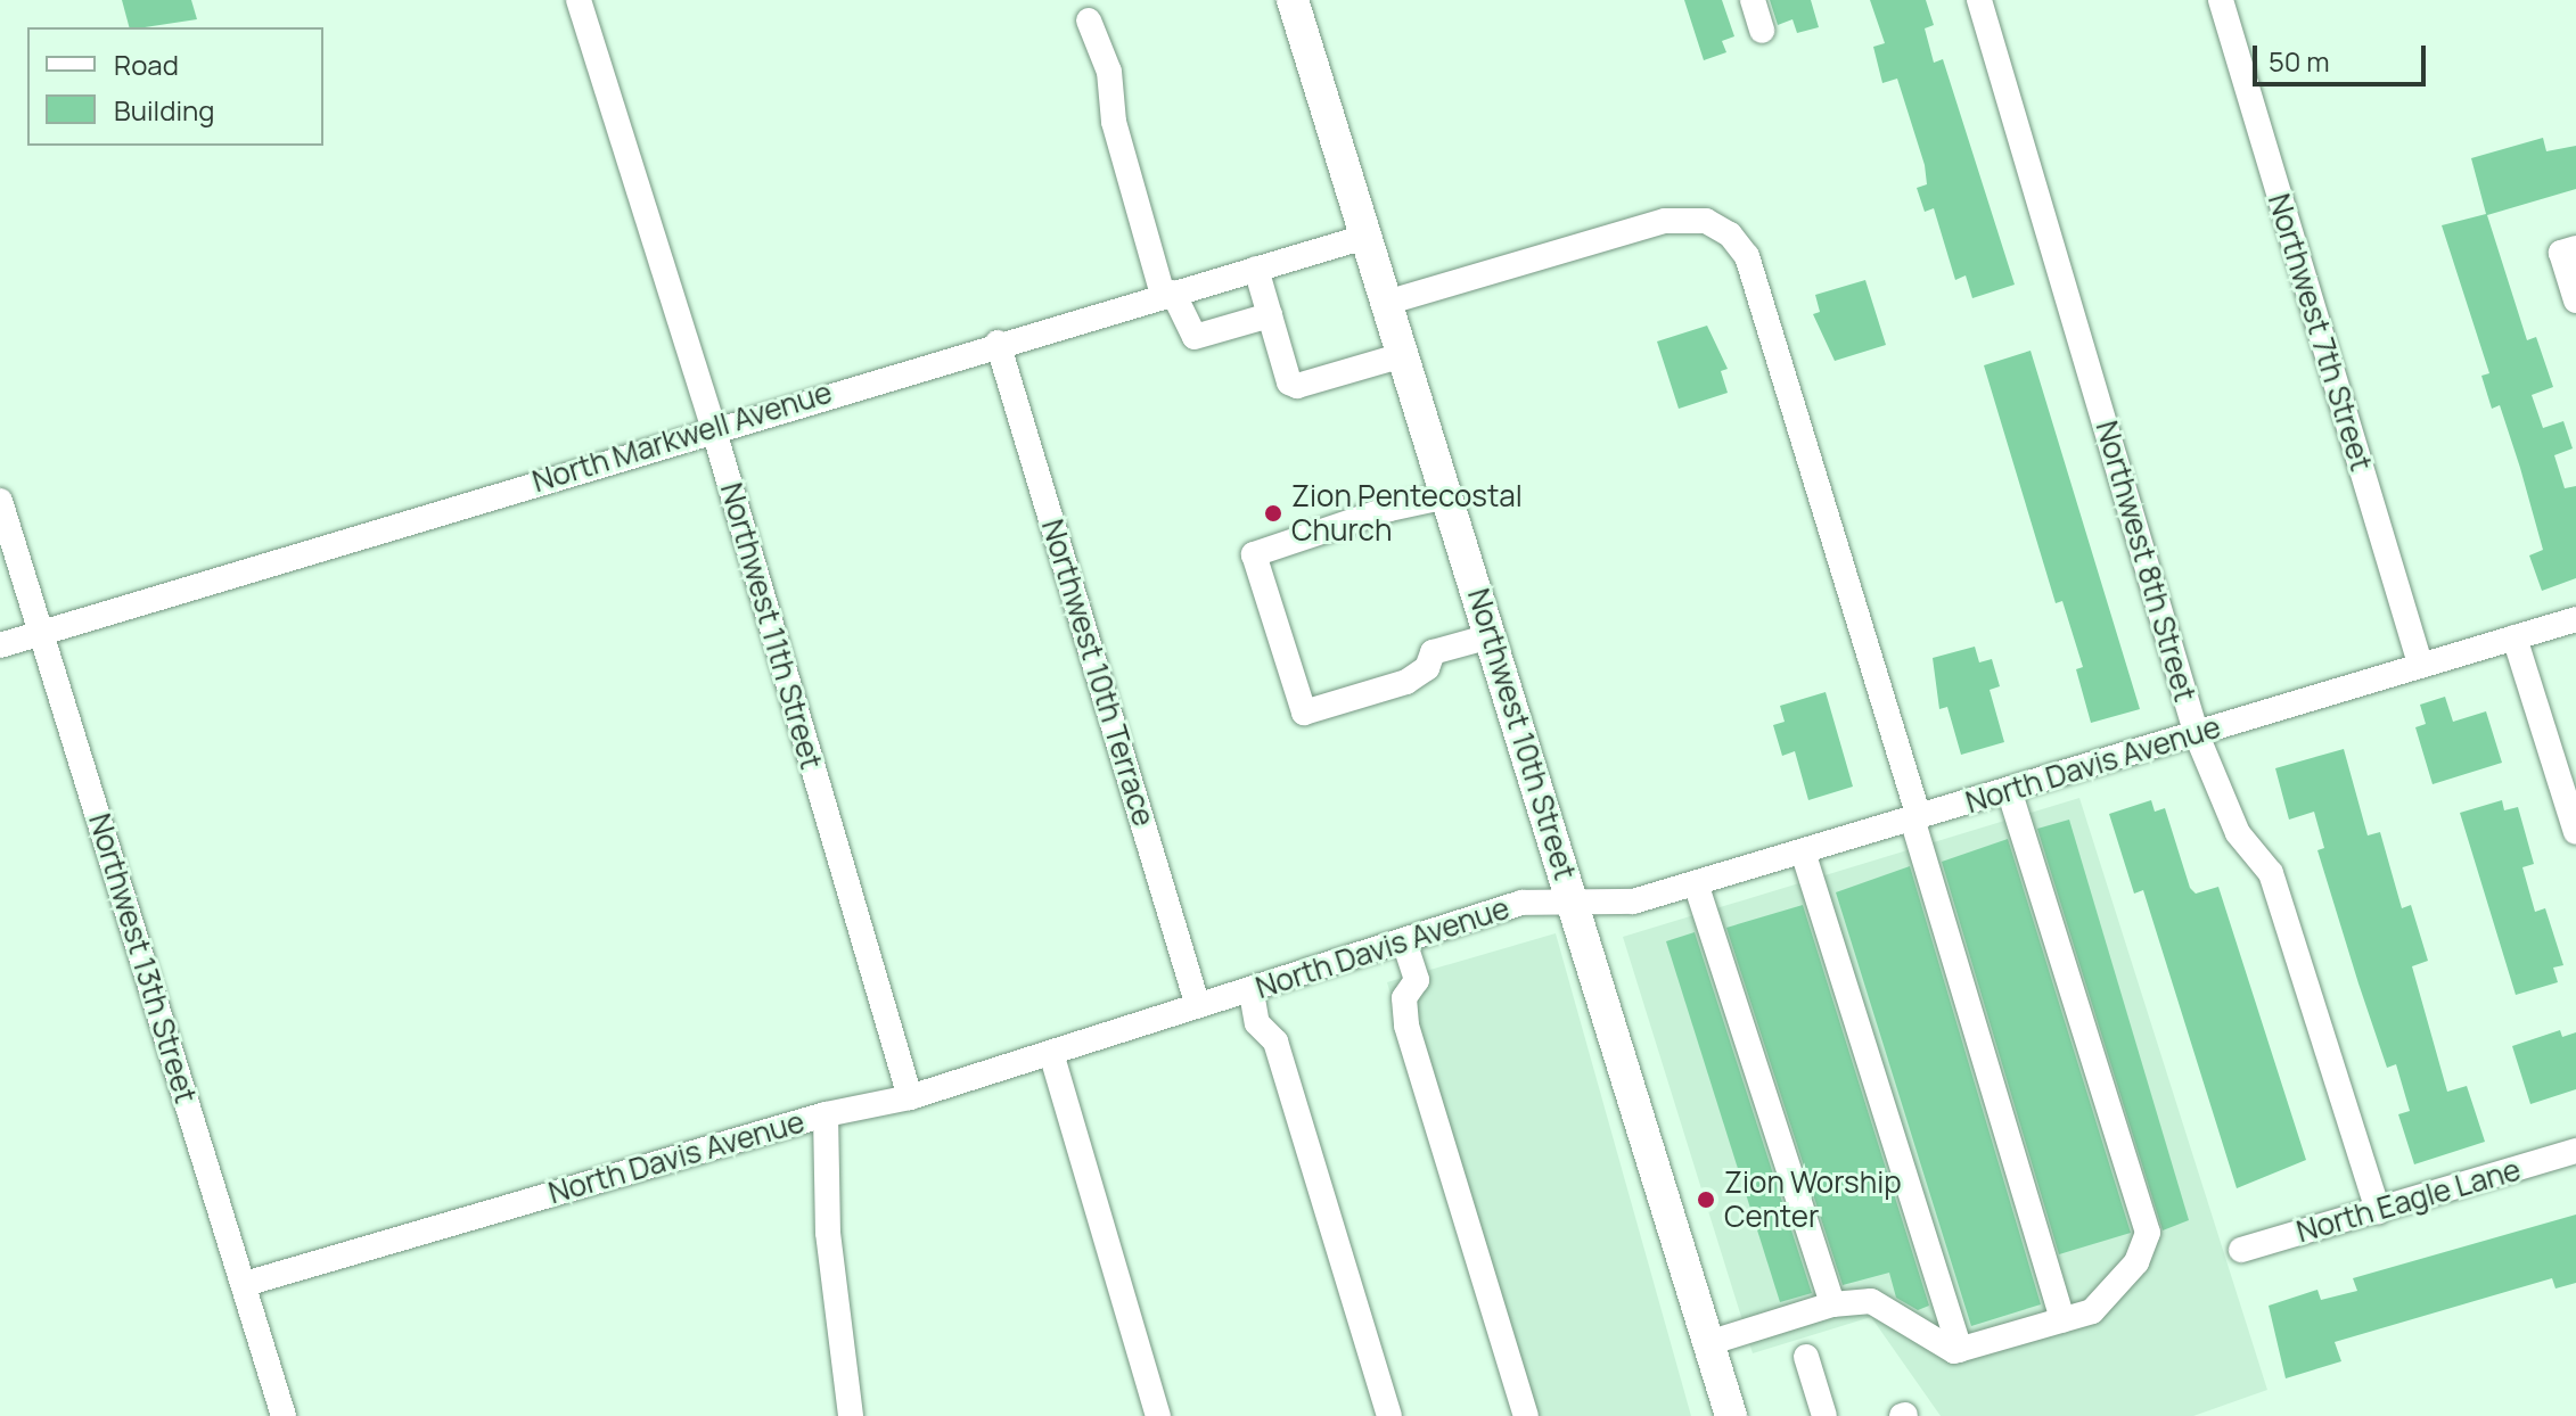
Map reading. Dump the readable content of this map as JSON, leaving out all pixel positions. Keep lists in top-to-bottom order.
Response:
{
  "streets": {
    "main road": ["Northwest 10th Street"],
    "street": [
      "Northwest 7th Street",
      "North Markwell Avenue",
      "Northwest 8th Street",
      "Northwest 11th Street",
      "Northwest 10th Terrace",
      "North Davis Avenue",
      "Northwest 13th Street",
      "North Eagle Lane"
    ]
  },
  "crossings": [
    ["Northwest 7th Street", "North Davis Avenue"],
    ["North Markwell Avenue", "Northwest 11th Street"],
    ["North Markwell Avenue", "Northwest 10th Terrace"],
    ["North Markwell Avenue", "Northwest 10th Street"],
    ["North Markwell Avenue", "Northwest 13th Street"],
    ["Northwest 8th Street", "North Davis Avenue"],
    ["Northwest 8th Street", "North Eagle Lane"],
    ["Northwest 11th Street", "North Davis Avenue"],
    ["Northwest 10th Terrace", "North Davis Avenue"],
    ["Northwest 10th Street", "North Davis Avenue"],
    ["North Davis Avenue", "Northwest 13th Street"]
  ],
  "places": ["Zion Pentecostal Church", "Zion Worship Center"],
  "legend": ["Road", "Building"],
  "scale_bar": "50 m"
}
